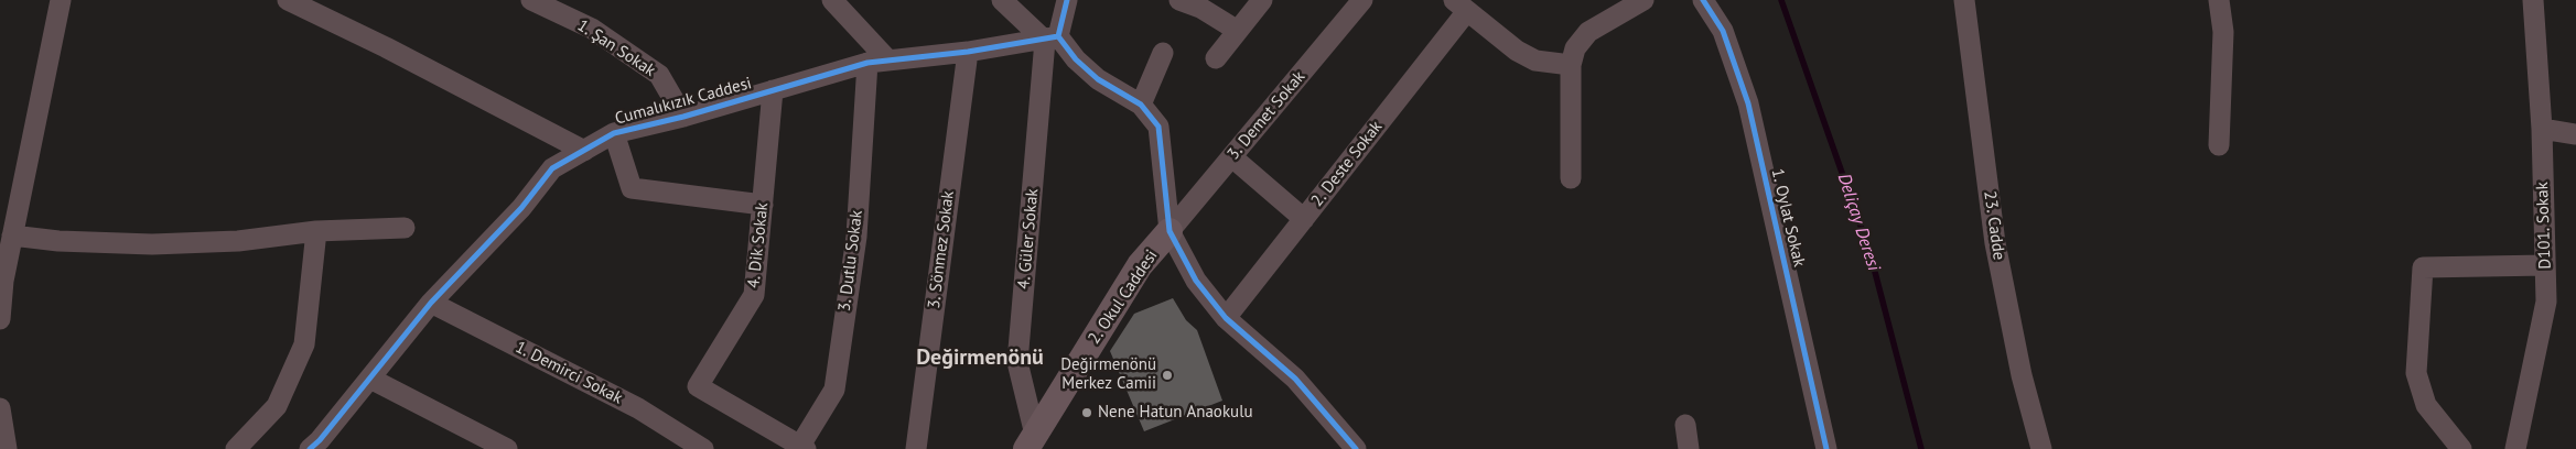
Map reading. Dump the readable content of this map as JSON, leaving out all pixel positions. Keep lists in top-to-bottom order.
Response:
{
  "streets": {
    "main road": ["2. Okul Caddesi"],
    "street": [
      "1. Şan Sokak",
      "Cumalıkızık Caddesi",
      "3. Demet Sokak",
      "2. Deste Sokak",
      "1. Oylat Sokak",
      "23. Cadde",
      "D101. Sokak",
      "4. Güler Sokak",
      "4. Dik Sokak",
      "3. Sönmez Sokak",
      "3. Dutlu Sokak",
      "1. Demirci Sokak"
    ]
  },
  "crossings": [
    ["1. Şan Sokak", "Cumalıkızık Caddesi"],
    ["Cumalıkızık Caddesi", "4. Güler Sokak"],
    ["Cumalıkızık Caddesi", "4. Dik Sokak"],
    ["Cumalıkızık Caddesi", "3. Sönmez Sokak"],
    ["Cumalıkızık Caddesi", "3. Dutlu Sokak"],
    ["Cumalıkızık Caddesi", "1. Demirci Sokak"],
    ["3. Demet Sokak", "2. Okul Caddesi"],
    ["4. Güler Sokak", "2. Okul Caddesi"],
    ["4. Dik Sokak", "3. Dutlu Sokak"]
  ],
  "districts": ["Değirmenönü"],
  "water": ["Deliçay Deresi"],
  "places": ["Değirmenönü Merkez Camii", "Nene Hatun Anaokulu"]
}
